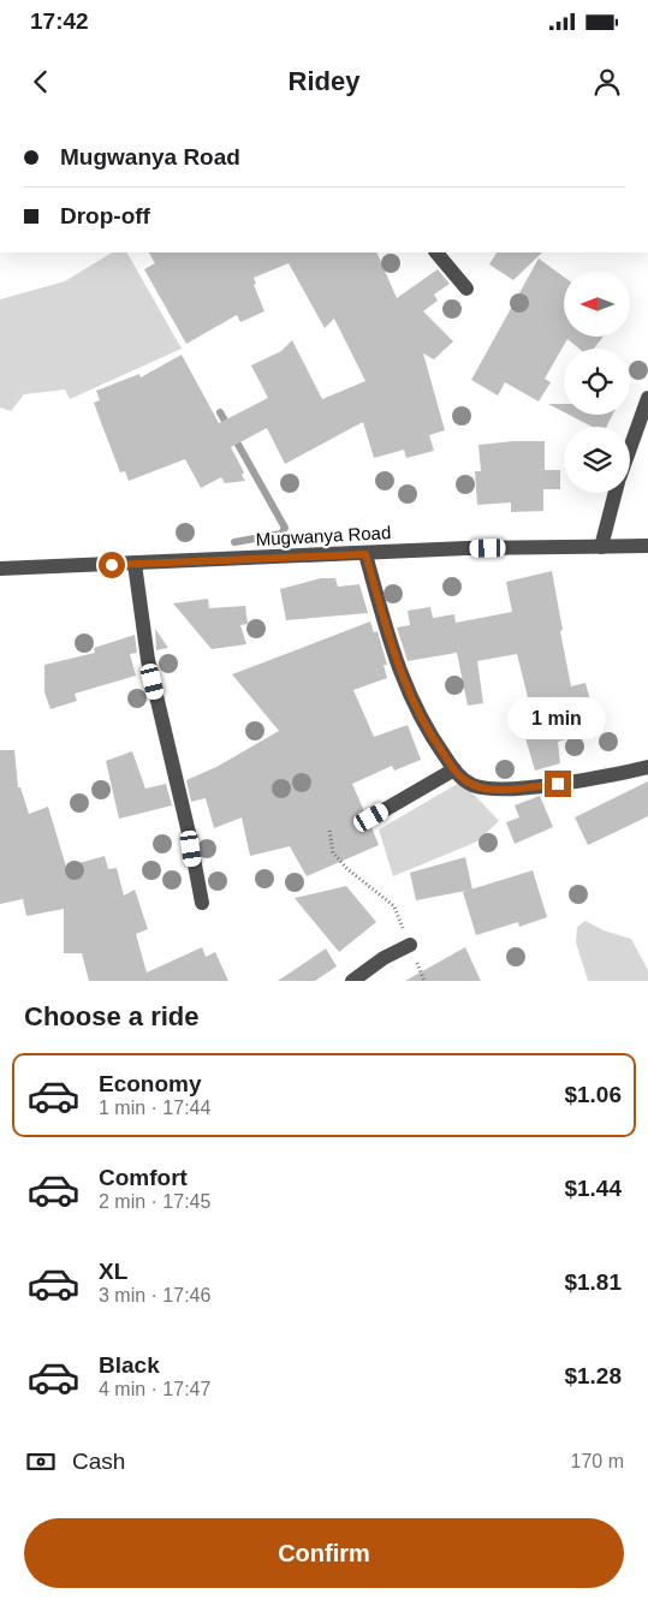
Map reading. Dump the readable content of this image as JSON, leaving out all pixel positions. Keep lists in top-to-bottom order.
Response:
{
  "streets": {
    "street": ["Mugwanya Road"]
  },
  "north": "left",
  "page": {
    "status": "17:42",
    "header": "Ridey",
    "banner": ["Mugwanya Road", "Drop-off"],
    "bubble": "1 min",
    "heading": "Choose a ride",
    "list": [
      {
        "name": "Economy",
        "note": "1 min · 17:44",
        "value": "$1.06"
      },
      {
        "name": "Comfort",
        "note": "2 min · 17:45",
        "value": "$1.44"
      },
      {
        "name": "XL",
        "note": "3 min · 17:46",
        "value": "$1.81"
      },
      {
        "name": "Black",
        "note": "4 min · 17:47",
        "value": "$1.28"
      }
    ],
    "pay": ["Cash", "170 m"],
    "buttons": "Confirm"
  }
}
